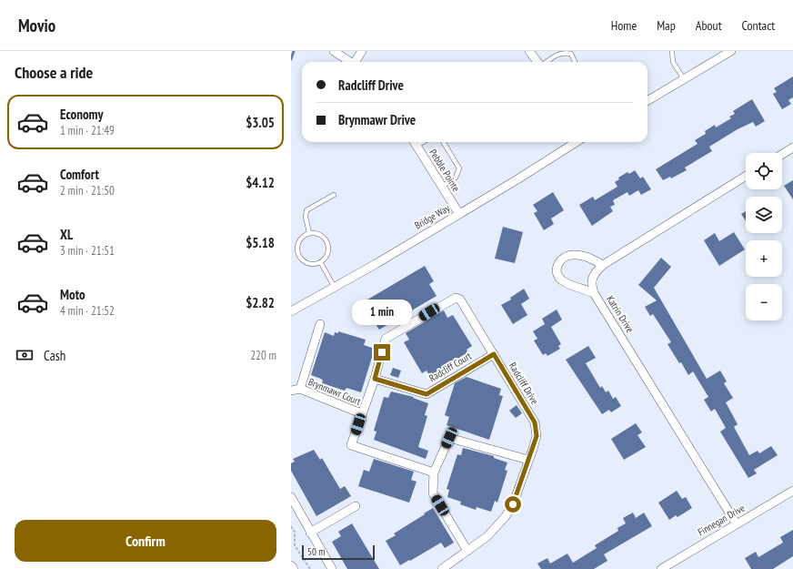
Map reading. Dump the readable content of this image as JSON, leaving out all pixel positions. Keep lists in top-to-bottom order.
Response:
{
  "streets": {
    "street": [
      "Pebble Pointe",
      "Bridge Way",
      "Katrin Drive",
      "Radcliff Court",
      "Radcliff Drive",
      "Brynmawr Court",
      "Finnegan Drive"
    ]
  },
  "crossings": [
    ["Pebble Pointe", "Bridge Way"],
    ["Katrin Drive", "Finnegan Drive"],
    ["Radcliff Court", "Radcliff Drive"]
  ],
  "scale_bar": "50 m",
  "page": {
    "header": "Movio",
    "nav": [
      "Home",
      "Map",
      "About",
      "Contact"
    ],
    "heading": "Choose a ride",
    "banner": ["Radcliff Drive", "Brynmawr Drive"],
    "list": [
      {
        "name": "Economy",
        "note": "1 min · 21:49",
        "value": "$3.05"
      },
      {
        "name": "Comfort",
        "note": "2 min · 21:50",
        "value": "$4.12"
      },
      {
        "name": "XL",
        "note": "3 min · 21:51",
        "value": "$5.18"
      },
      {
        "name": "Moto",
        "note": "4 min · 21:52",
        "value": "$2.82"
      }
    ],
    "map_buttons": ["+", "−"],
    "bubble": "1 min",
    "pay": ["Cash", "220 m"],
    "buttons": "Confirm",
    "scale": "50 m"
  }
}
